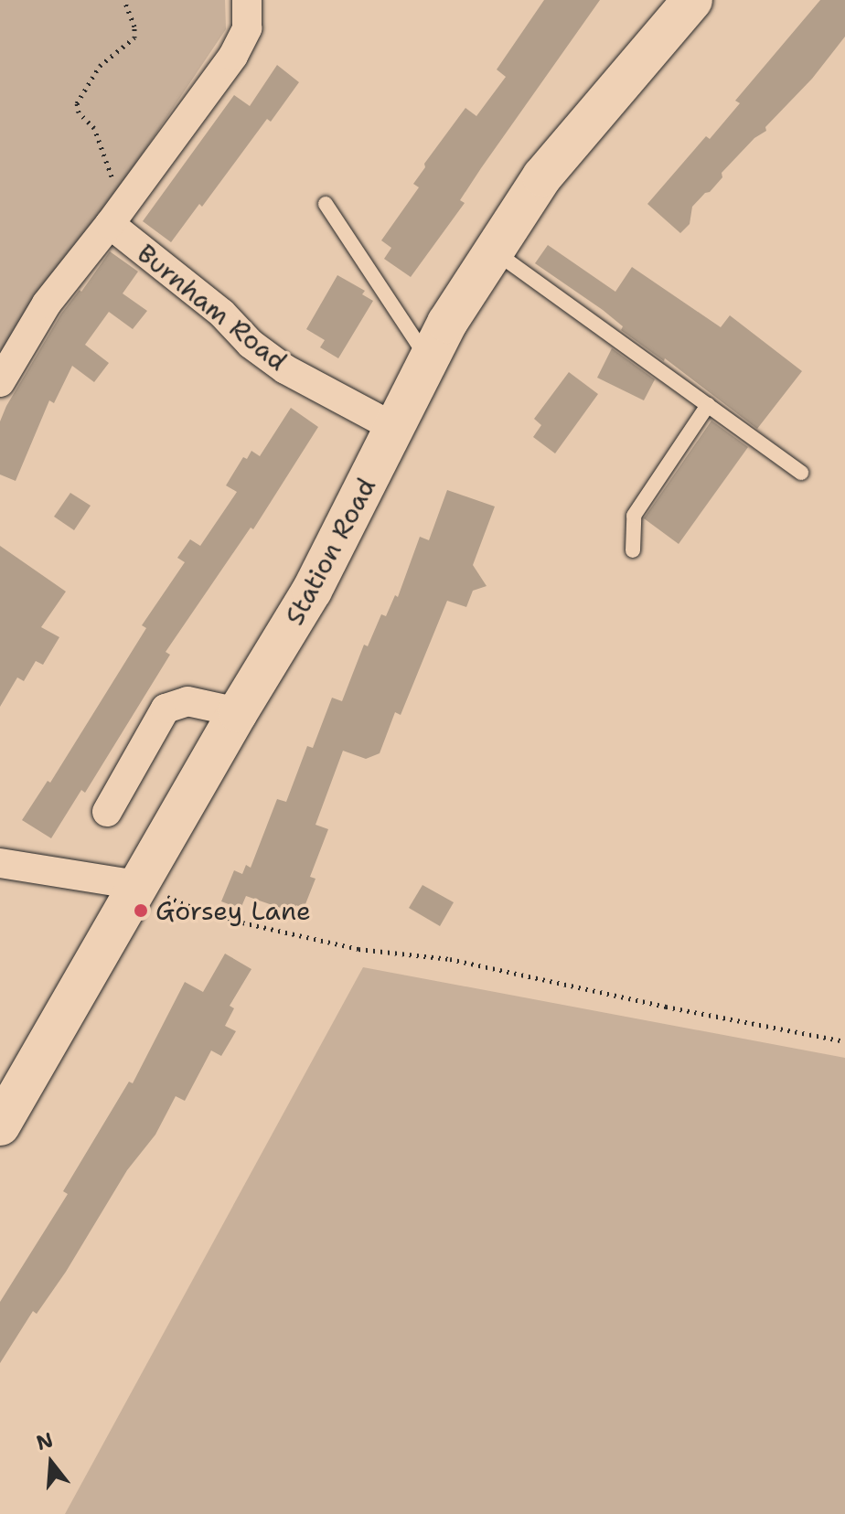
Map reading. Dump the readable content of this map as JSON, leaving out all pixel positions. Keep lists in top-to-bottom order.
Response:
{
  "streets": {
    "street": ["Burnham Road", "Station Road"]
  },
  "crossings": [
    ["Burnham Road", "Station Road"]
  ],
  "places": ["Gorsey Lane"],
  "north": "top"
}
